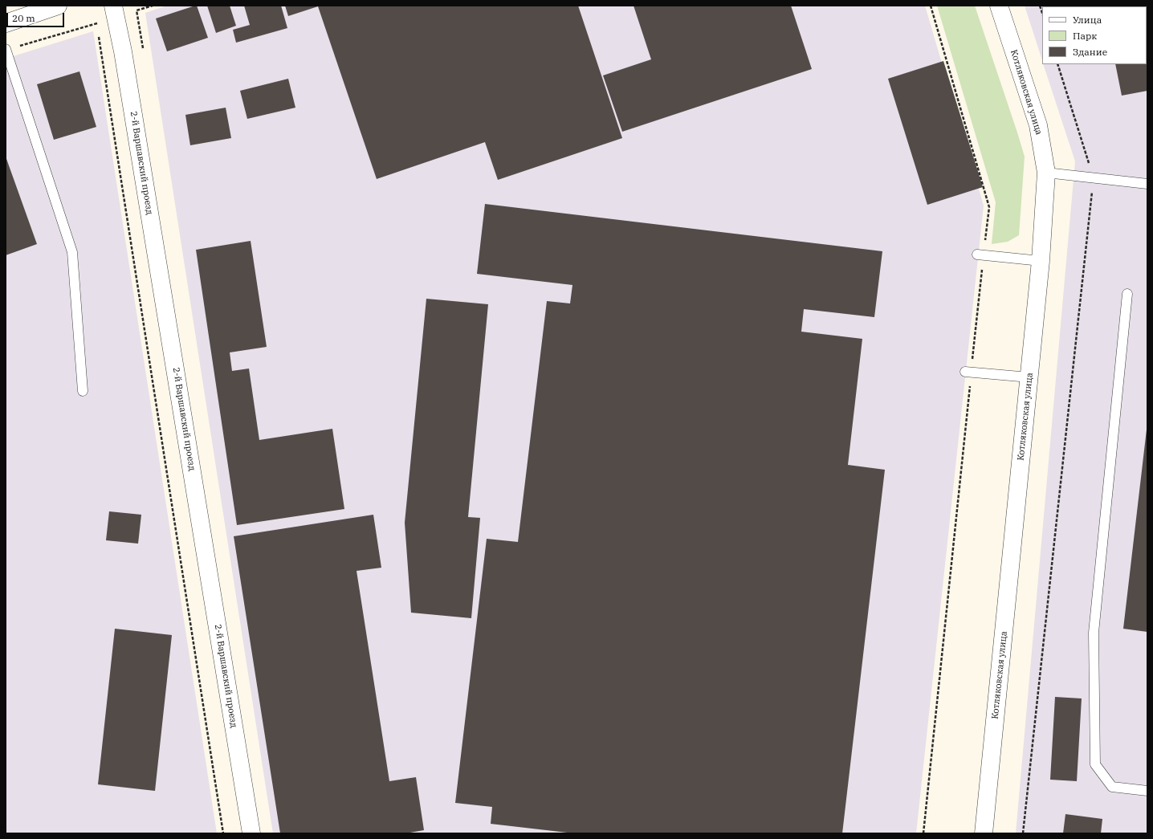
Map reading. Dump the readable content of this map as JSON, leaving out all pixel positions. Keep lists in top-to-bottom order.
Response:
{
  "streets": {
    "street": ["Котляковская улица", "2-й Варшавский проезд"]
  },
  "legend": ["Улица", "Парк", "Здание"],
  "scale_bar": "20 m"
}
